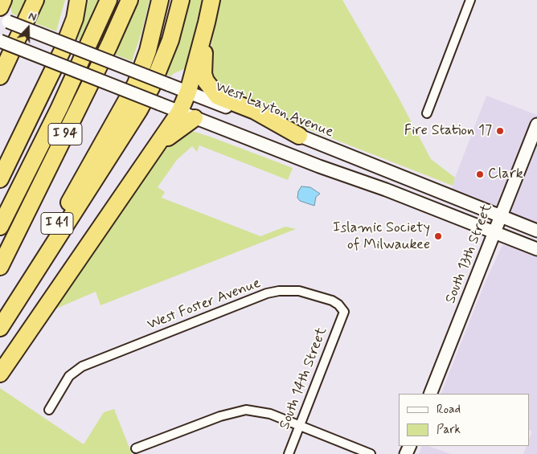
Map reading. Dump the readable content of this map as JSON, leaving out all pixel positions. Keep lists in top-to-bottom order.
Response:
{
  "streets": {
    "highway": ["I 94", "I 41"],
    "main road": ["West Layton Avenue", "South 13th Street"],
    "street": ["West Foster Avenue", "South 14th Street"]
  },
  "crossings": [
    ["West Layton Avenue", "South 13th Street"],
    ["West Foster Avenue", "South 14th Street"]
  ],
  "places": ["Fire Station 17", "Clark", "Islamic Society of Milwaukee"],
  "legend": ["Road", "Park"],
  "north": "top"
}
